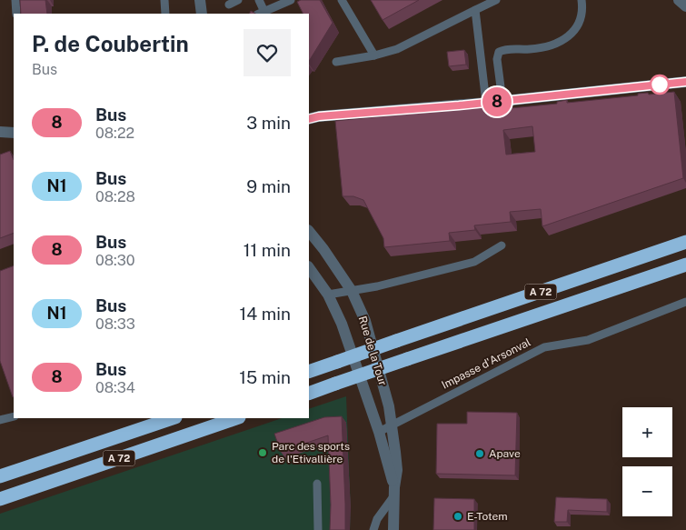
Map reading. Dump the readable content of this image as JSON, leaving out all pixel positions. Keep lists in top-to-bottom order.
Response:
{
  "streets": {
    "highway": ["A 72"],
    "street": ["Rue de la Tour"],
    "lane": ["Impasse d'Arsonval"]
  },
  "crossings": [
    ["Rue de la Tour", "Impasse d'Arsonval"]
  ],
  "places": ["Parc des sports de l'Etivallière", "Apave", "E-Totem"],
  "lines": ["bus line 8"],
  "page": {
    "on_map": "8",
    "heading": ["P. de Coubertin", "Bus"],
    "list": [
      {
        "mark": "8",
        "name": "Bus",
        "note": "08:22",
        "value": "3 min"
      },
      {
        "mark": "N1",
        "name": "Bus",
        "note": "08:28",
        "value": "9 min"
      },
      {
        "mark": "8",
        "name": "Bus",
        "note": "08:30",
        "value": "11 min"
      },
      {
        "mark": "N1",
        "name": "Bus",
        "note": "08:33",
        "value": "14 min"
      },
      {
        "mark": "8",
        "name": "Bus",
        "note": "08:34",
        "value": "15 min"
      }
    ],
    "map_buttons": ["+", "−"]
  }
}
